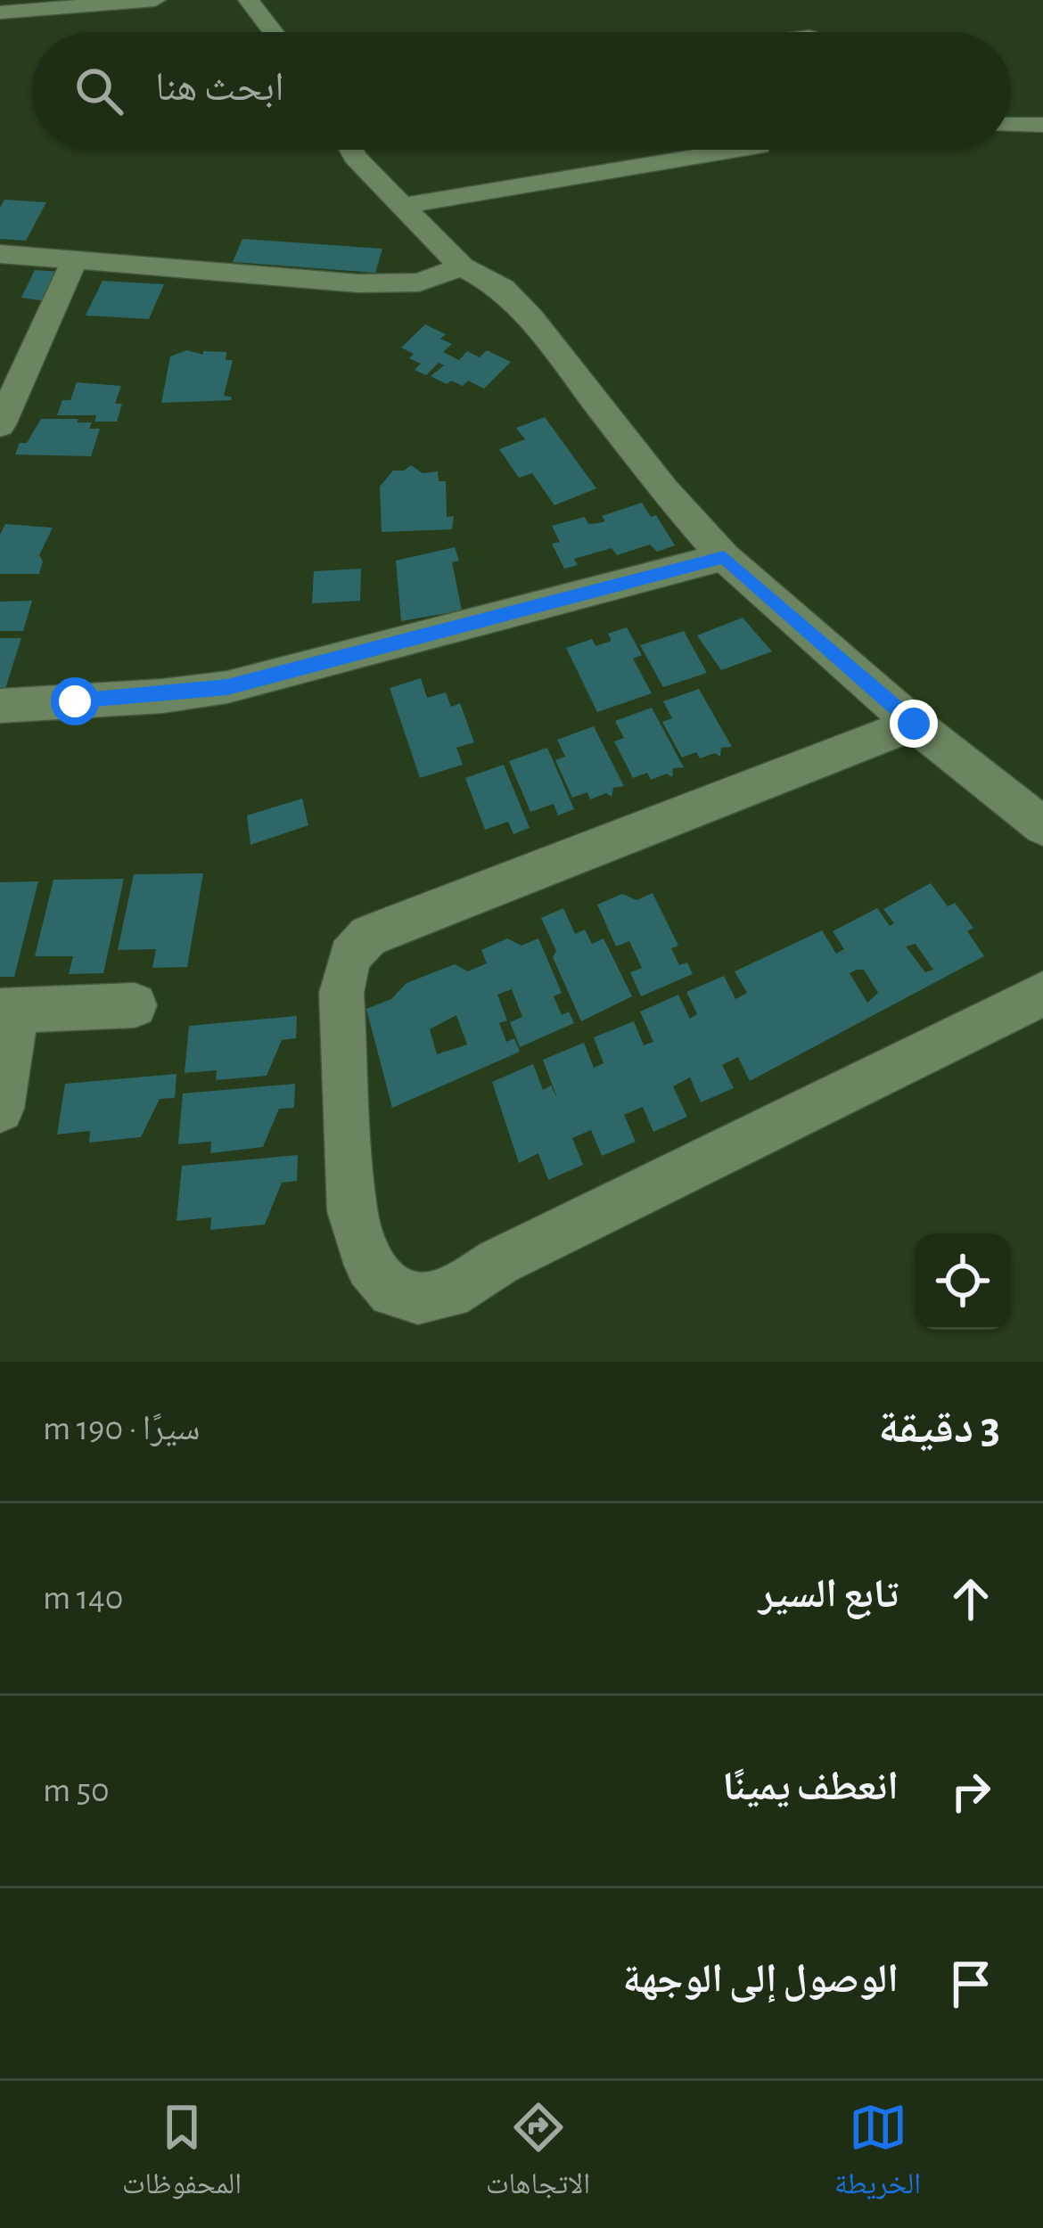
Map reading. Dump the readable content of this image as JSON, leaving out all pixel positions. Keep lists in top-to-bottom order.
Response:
{
  "page": {
    "search": "ابحث هنا",
    "heading": ["3 دقيقة", "سيرًا · 190 m"],
    "list": [
      ["تابع السير", "140 m"],
      ["انعطف يمينًا", "50 m"],
      "الوصول إلى الوجهة"
    ],
    "nav": ["الخريطة", "الاتجاهات", "المحفوظات"]
  }
}
